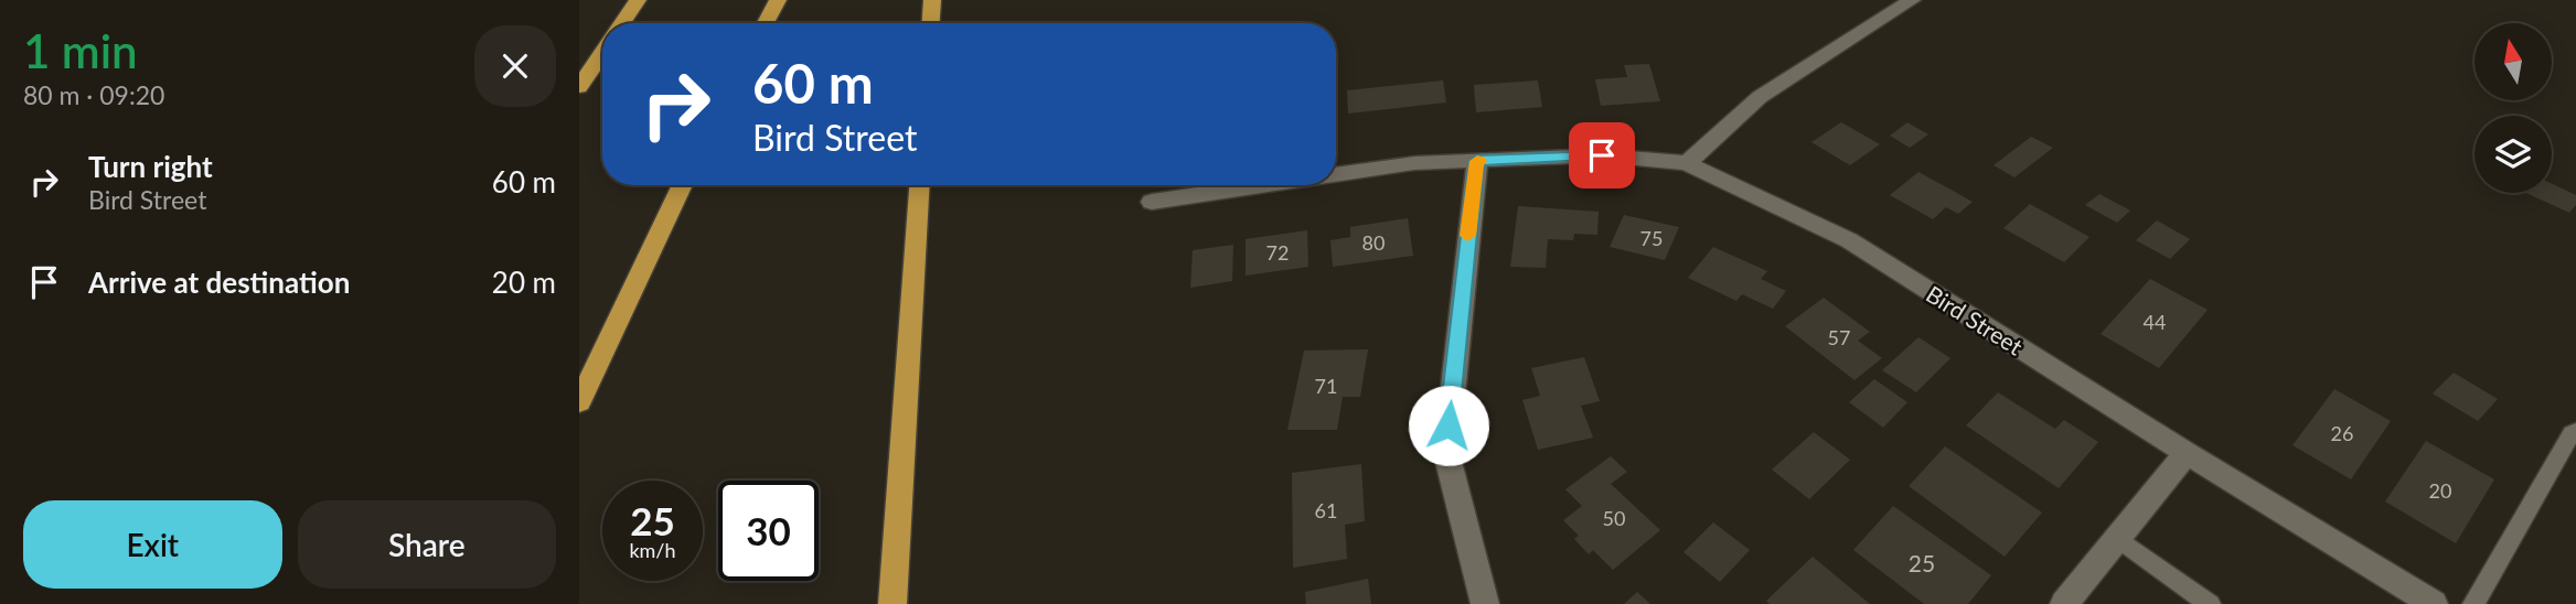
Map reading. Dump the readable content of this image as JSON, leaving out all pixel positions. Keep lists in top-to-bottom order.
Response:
{
  "streets": {
    "street": ["Bird Street"]
  },
  "house_numbers": [
    "75",
    "80",
    "72",
    "44",
    "57",
    "71",
    "26",
    "20",
    "61",
    "50",
    "25"
  ],
  "north": "top",
  "page": {
    "heading": ["1 min", "80 m · 09:20"],
    "turn": ["60 m", "Bird Street"],
    "list": [
      {
        "name": "Turn right",
        "note": "Bird Street",
        "value": "60 m"
      },
      {
        "name": "Arrive at destination",
        "value": "20 m"
      }
    ],
    "speed": "25 km/h",
    "limit": "30",
    "buttons": ["Exit", "Share"]
  }
}
